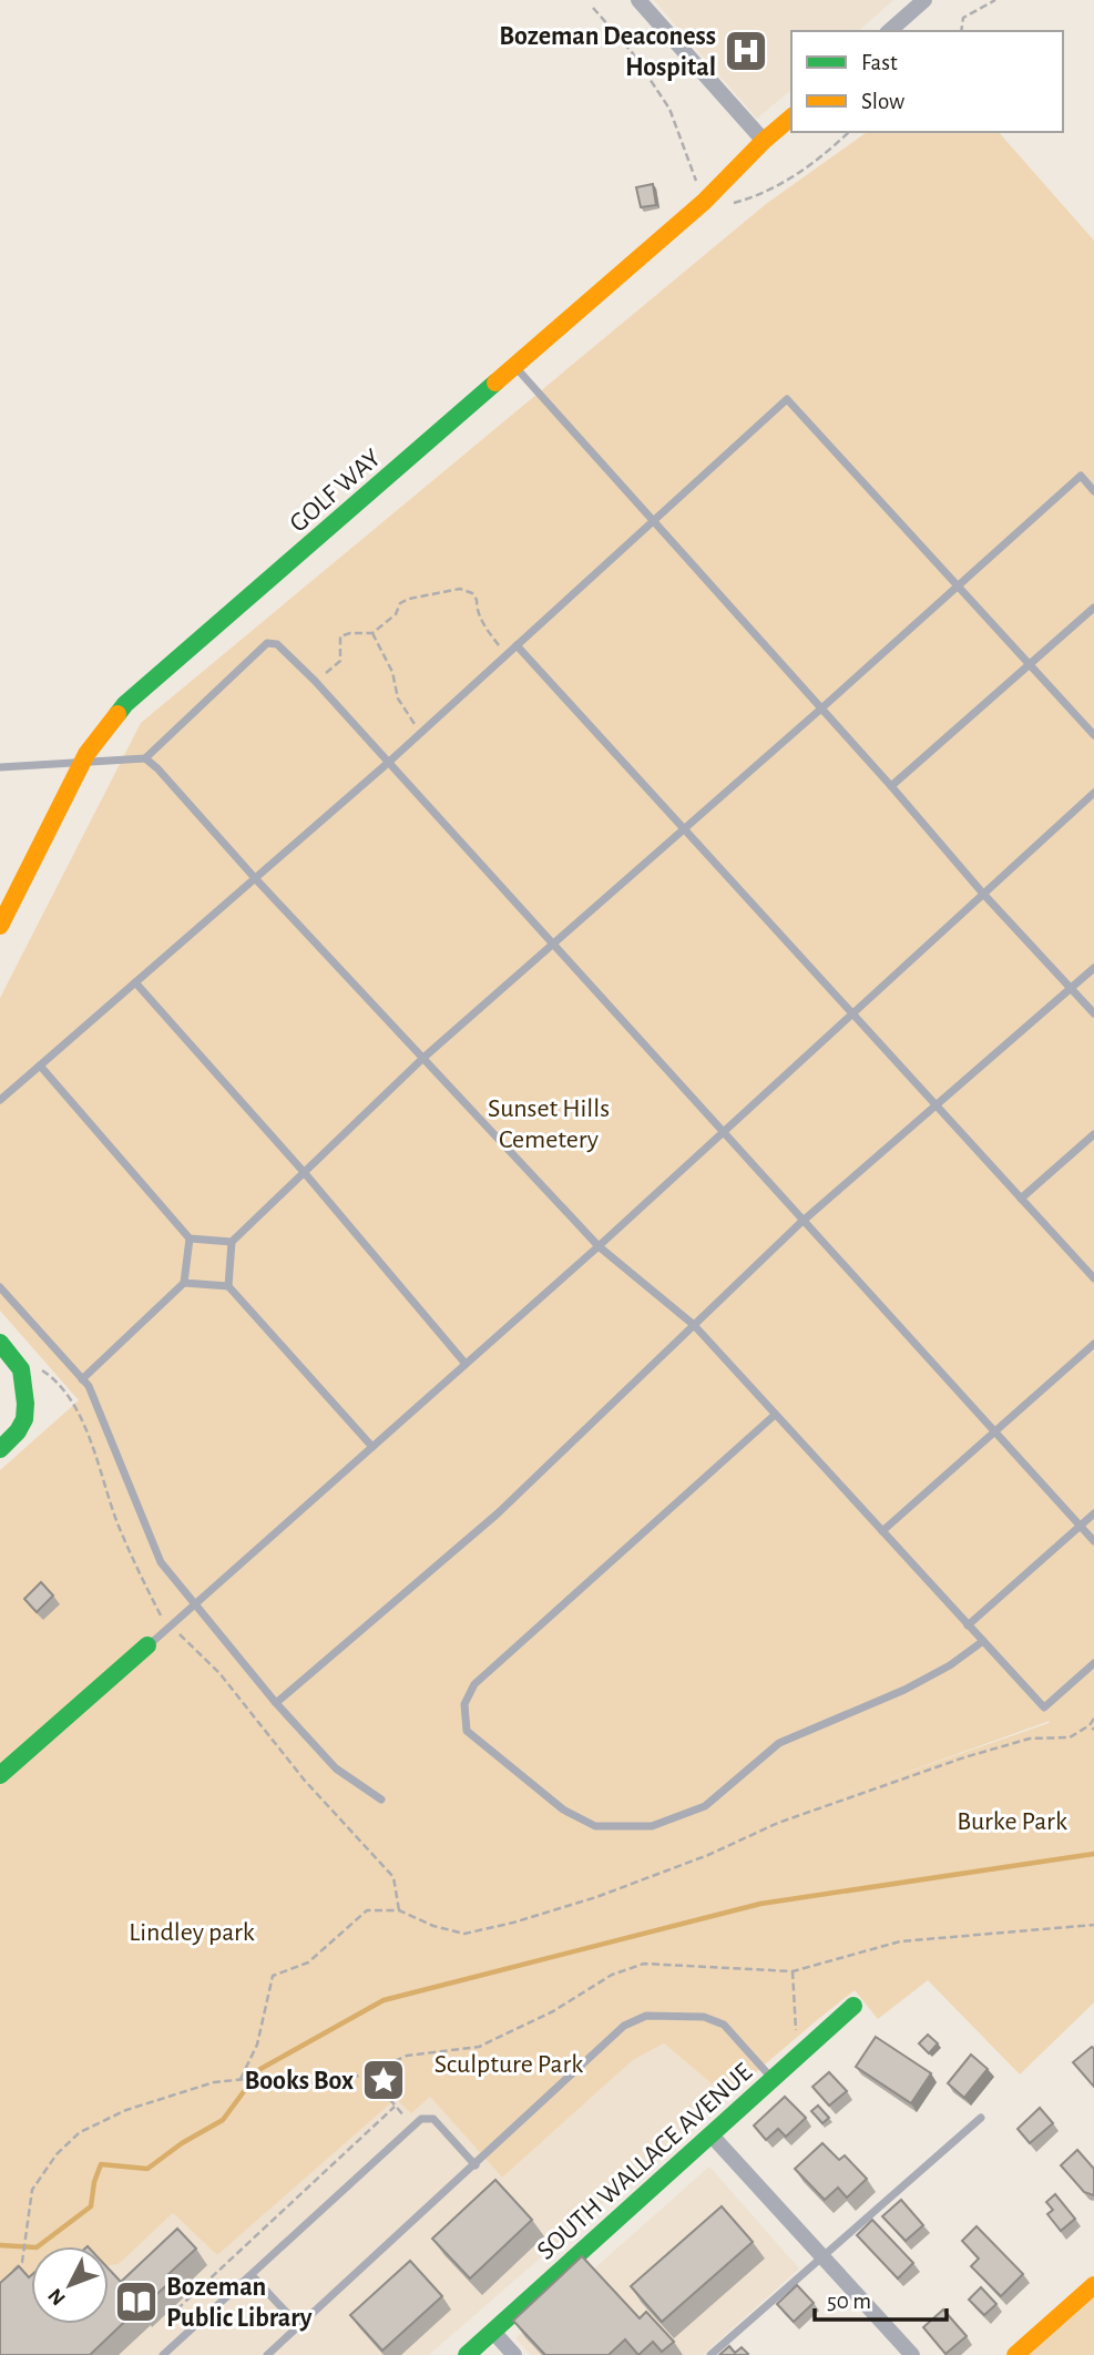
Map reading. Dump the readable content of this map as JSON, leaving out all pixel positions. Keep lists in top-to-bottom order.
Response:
{
  "streets": {
    "street": ["GOLF WAY", "SOUTH WALLACE AVENUE"]
  },
  "parks": [
    "Sunset Hills Cemetery",
    "Burke Park",
    "Lindley park",
    "Sculpture Park"
  ],
  "places": {
    "hospital": ["Bozeman Deaconess Hospital"],
    "place": ["Books Box"],
    "library": ["Bozeman Public Library"]
  },
  "legend": ["Fast", "Slow"],
  "scale_bar": "50 m",
  "north": "bottom left"
}
